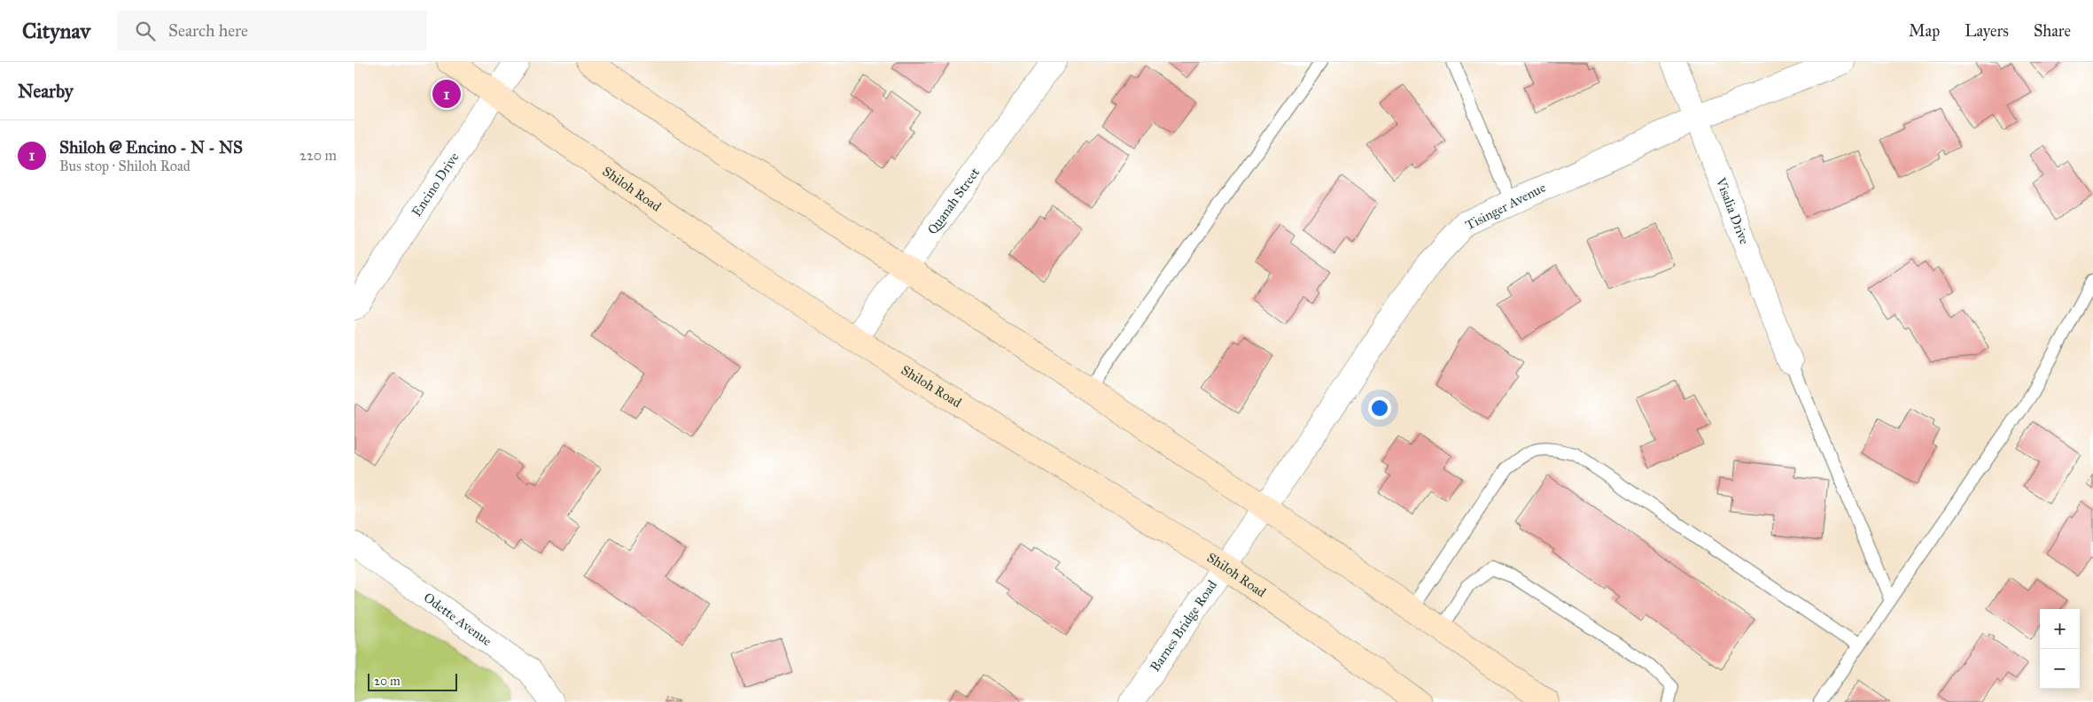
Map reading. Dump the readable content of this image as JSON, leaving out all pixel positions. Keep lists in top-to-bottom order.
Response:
{
  "streets": {
    "main road": ["Shiloh Road"],
    "street": [
      "Encino Drive",
      "Quanah Street",
      "Tisinger Avenue",
      "Visalia Drive",
      "Odette Avenue",
      "Barnes Bridge Road"
    ]
  },
  "crossings": [
    ["Encino Drive", "Shiloh Road"],
    ["Shiloh Road", "Quanah Street"],
    ["Shiloh Road", "Barnes Bridge Road"],
    ["Tisinger Avenue", "Visalia Drive"],
    ["Tisinger Avenue", "Barnes Bridge Road"]
  ],
  "scale_bar": "20 m",
  "page": {
    "header": "Citynav",
    "search": "Search here",
    "nav": ["Map", "Layers", "Share"],
    "heading": "Nearby",
    "pins": "1",
    "list": [
      {
        "mark": "1",
        "name": "Shiloh @ Encino - N - NS",
        "note": "Bus stop · Shiloh Road",
        "value": "220 m"
      }
    ],
    "map_buttons": ["+", "−"],
    "scale": "20 m"
  }
}
